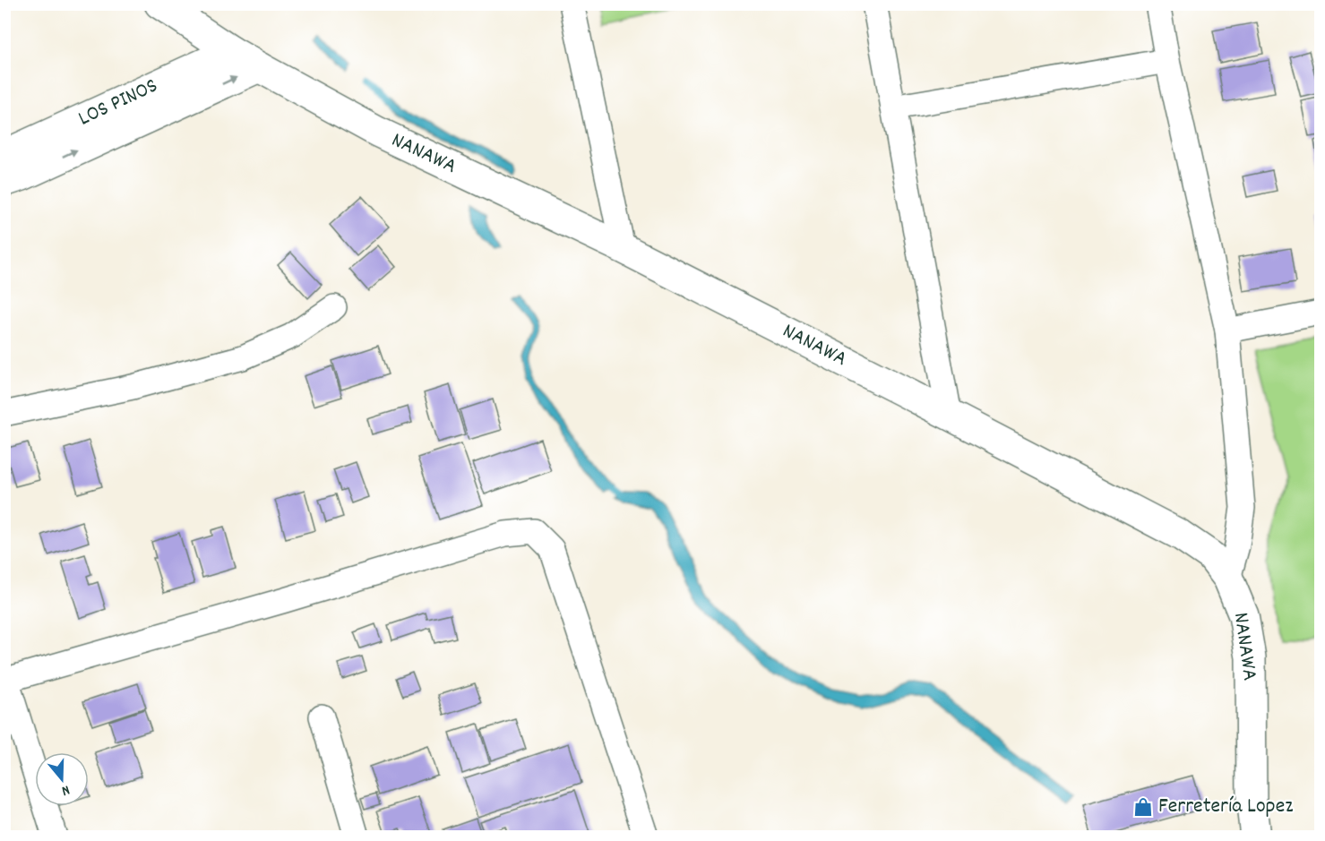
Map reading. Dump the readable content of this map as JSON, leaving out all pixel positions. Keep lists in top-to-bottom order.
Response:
{
  "streets": {
    "main road": ["LOS PINOS", "NANAWA"]
  },
  "crossings": [
    ["LOS PINOS", "NANAWA"]
  ],
  "places": {
    "shop": ["Ferretería Lopez"]
  },
  "north": "bottom"
}
